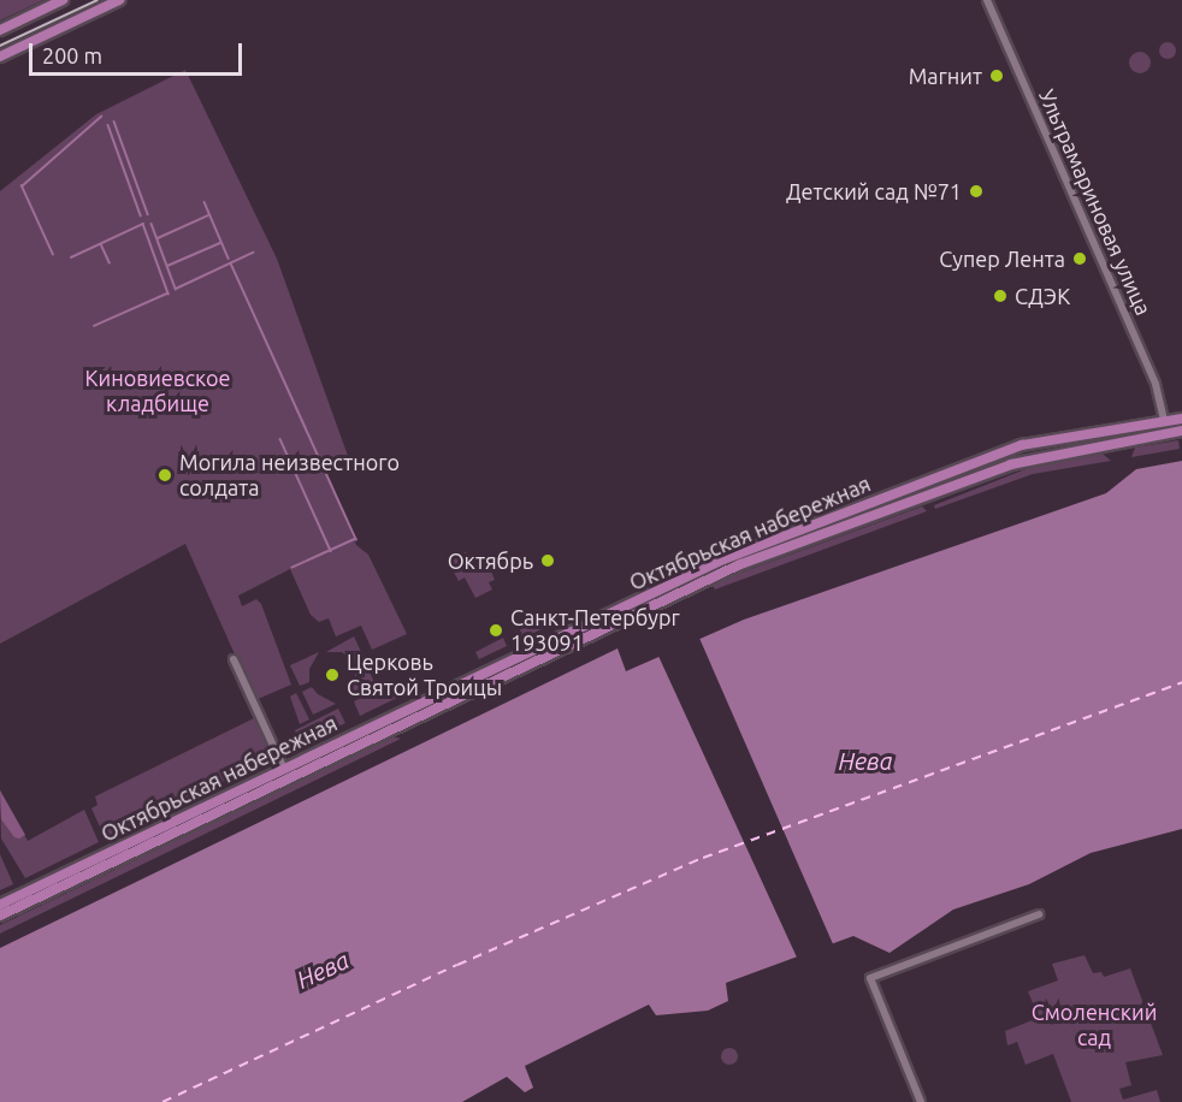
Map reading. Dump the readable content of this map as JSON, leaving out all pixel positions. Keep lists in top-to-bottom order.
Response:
{
  "streets": {
    "main road": ["Октябрьская набережная"],
    "street": ["Ультрамариновая улица"]
  },
  "crossings": [
    ["Ультрамариновая улица", "Октябрьская набережная"]
  ],
  "water": ["Нева"],
  "parks": ["Киновиевское кладбище", "Смоленский сад"],
  "places": [
    "Магнит",
    "Детский сад №71",
    "Супер Лента",
    "СДЭК",
    "Могила неизвестного солдата",
    "Октябрь",
    "Санкт-Петербург 193091",
    "Церковь Святой Троицы"
  ],
  "scale_bar": "200 m"
}
